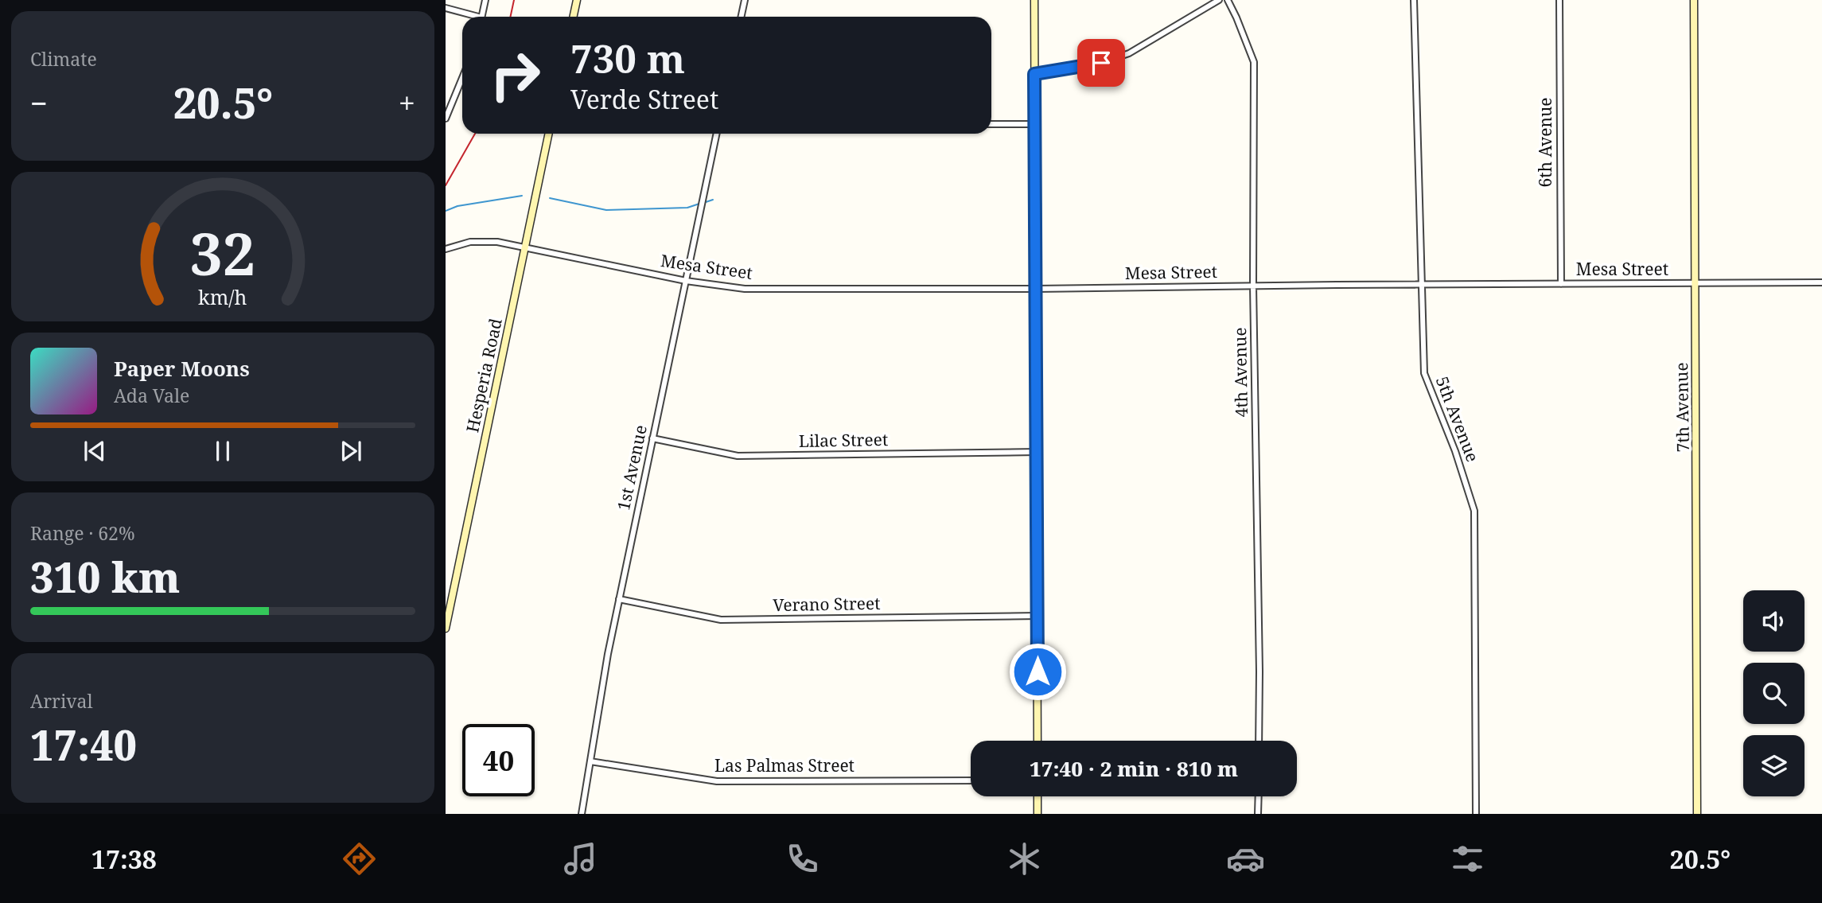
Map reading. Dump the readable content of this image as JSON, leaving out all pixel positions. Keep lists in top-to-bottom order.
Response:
{
  "streets": {
    "street": [
      "6th Avenue",
      "Mesa Street",
      "4th Avenue",
      "Hesperia Road",
      "7th Avenue",
      "5th Avenue",
      "Lilac Street",
      "1st Avenue",
      "Verano Street",
      "Las Palmas Street"
    ]
  },
  "crossings": [
    ["6th Avenue", "Mesa Street"],
    ["Mesa Street", "4th Avenue"],
    ["Mesa Street", "Hesperia Road"],
    ["Mesa Street", "7th Avenue"],
    ["Mesa Street", "5th Avenue"],
    ["Mesa Street", "1st Avenue"],
    ["Lilac Street", "1st Avenue"],
    ["1st Avenue", "Verano Street"],
    ["1st Avenue", "Las Palmas Street"]
  ],
  "page": {
    "tile": [
      "Climate",
      ["Range · 62%", "310 km"],
      ["Arrival", "17:40"]
    ],
    "turn": ["730 m", "Verde Street"],
    "heat": ["−", "20.5°", "+"],
    "song": ["Paper Moons", "Ada Vale"],
    "limit": "40",
    "trip": "17:40 · 2 min · 810 m",
    "tabs": ["17:38", "20.5°"],
    "gauge": ["32", "km/h"]
  }
}
